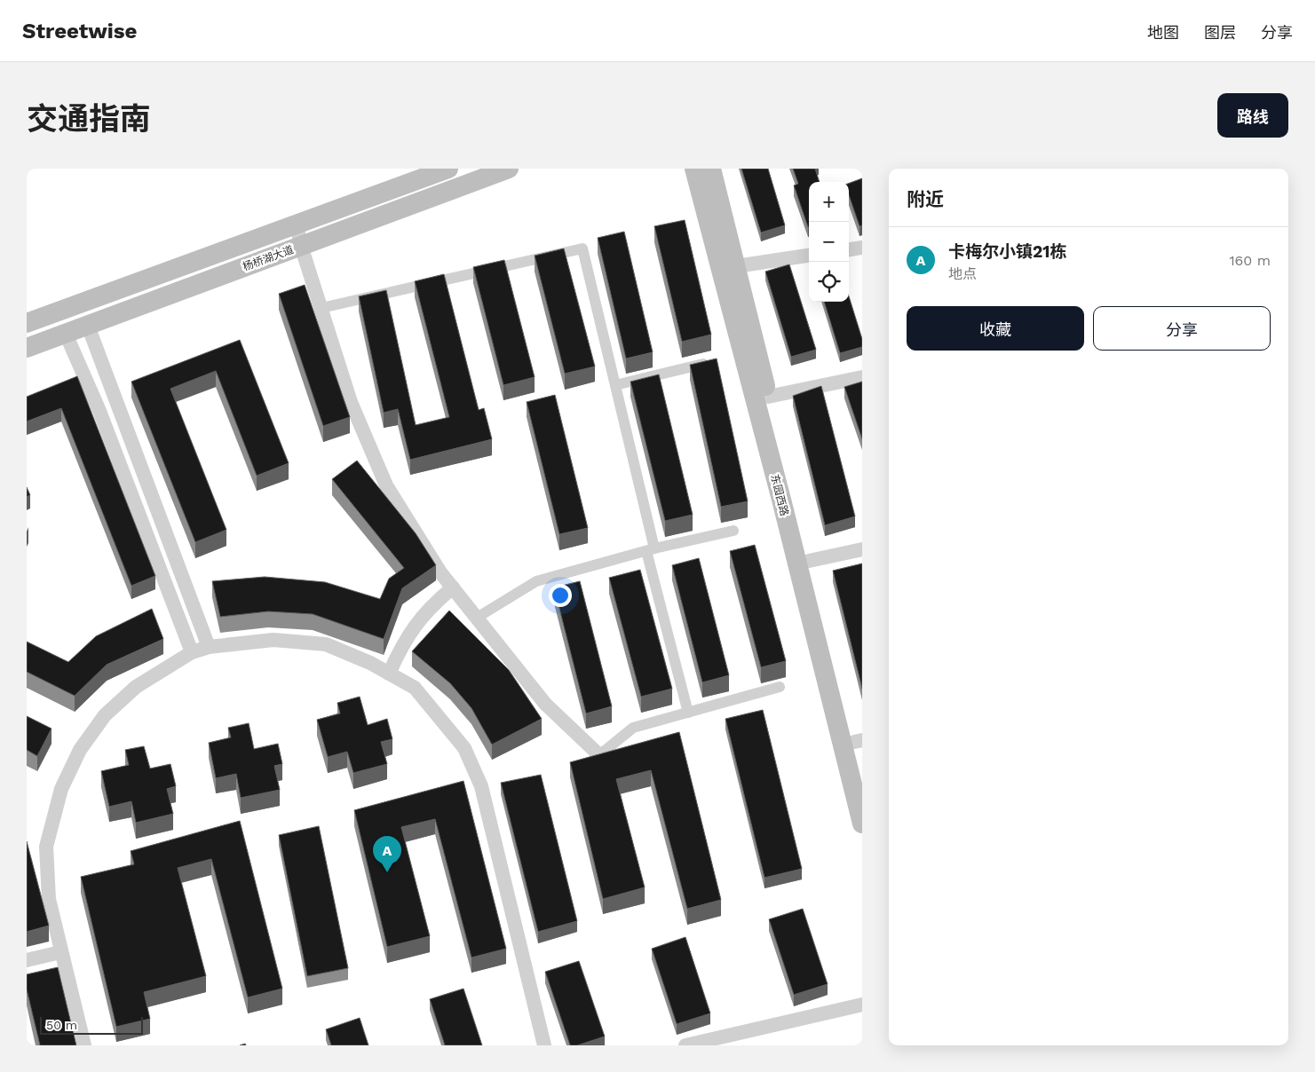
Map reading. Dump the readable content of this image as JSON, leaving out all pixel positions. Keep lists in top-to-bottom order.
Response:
{
  "streets": {
    "main road": ["杨桥湖大道", "东园西路"]
  },
  "scale_bar": "50 m",
  "page": {
    "header": "Streetwise",
    "nav": ["地图", "图层", "分享"],
    "title": "交通指南",
    "buttons": [
      "路线",
      ["收藏", "分享"]
    ],
    "heading": "附近",
    "map_buttons": ["+", "−"],
    "list": [
      {
        "mark": "A",
        "name": "卡梅尔小镇21栋",
        "note": "地点",
        "value": "160 m"
      }
    ],
    "pins": "A",
    "scale": "50 m"
  }
}
